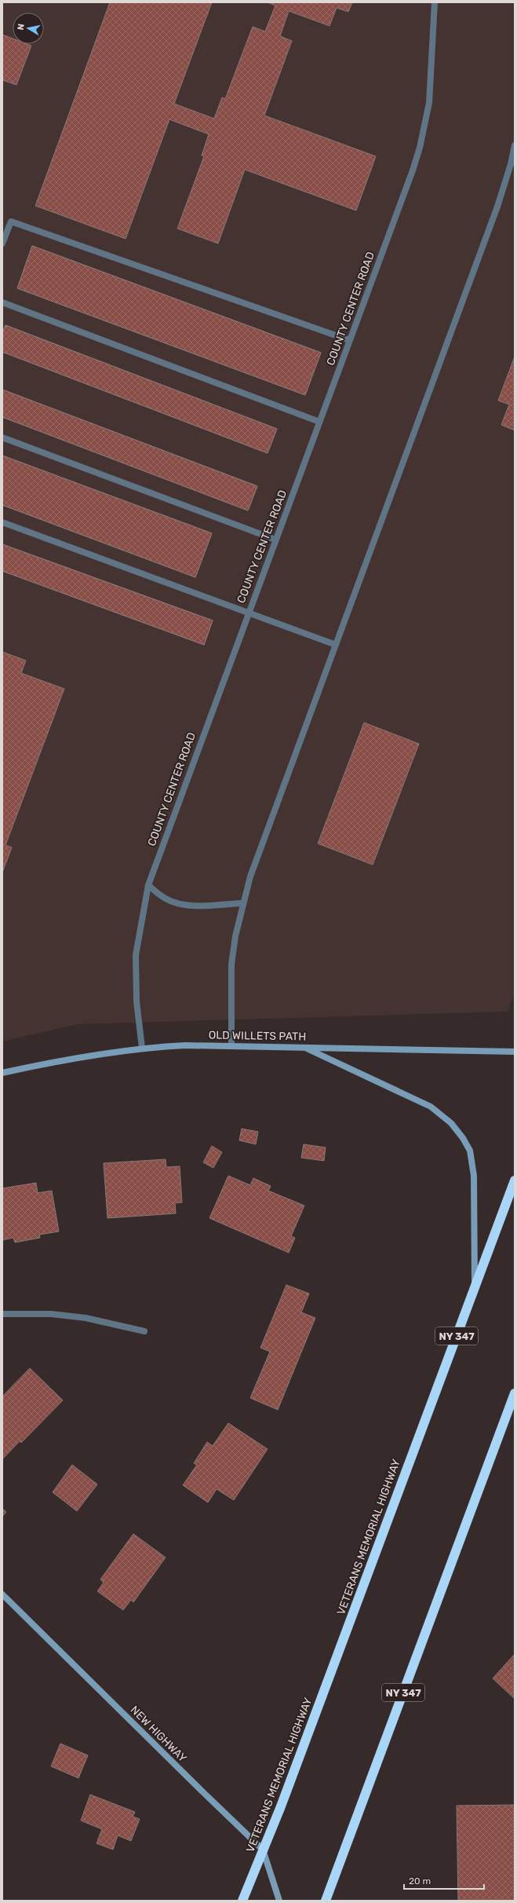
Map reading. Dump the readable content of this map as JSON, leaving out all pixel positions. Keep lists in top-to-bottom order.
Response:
{
  "streets": {
    "highway": ["NY 347", "VETERANS MEMORIAL HIGHWAY"],
    "main road": ["OLD WILLETS PATH", "NEW HIGHWAY"],
    "street": ["COUNTY CENTER ROAD"]
  },
  "crossings": [
    ["COUNTY CENTER ROAD", "OLD WILLETS PATH"],
    ["VETERANS MEMORIAL HIGHWAY", "NEW HIGHWAY"]
  ],
  "scale_bar": "20 m",
  "north": "left"
}
